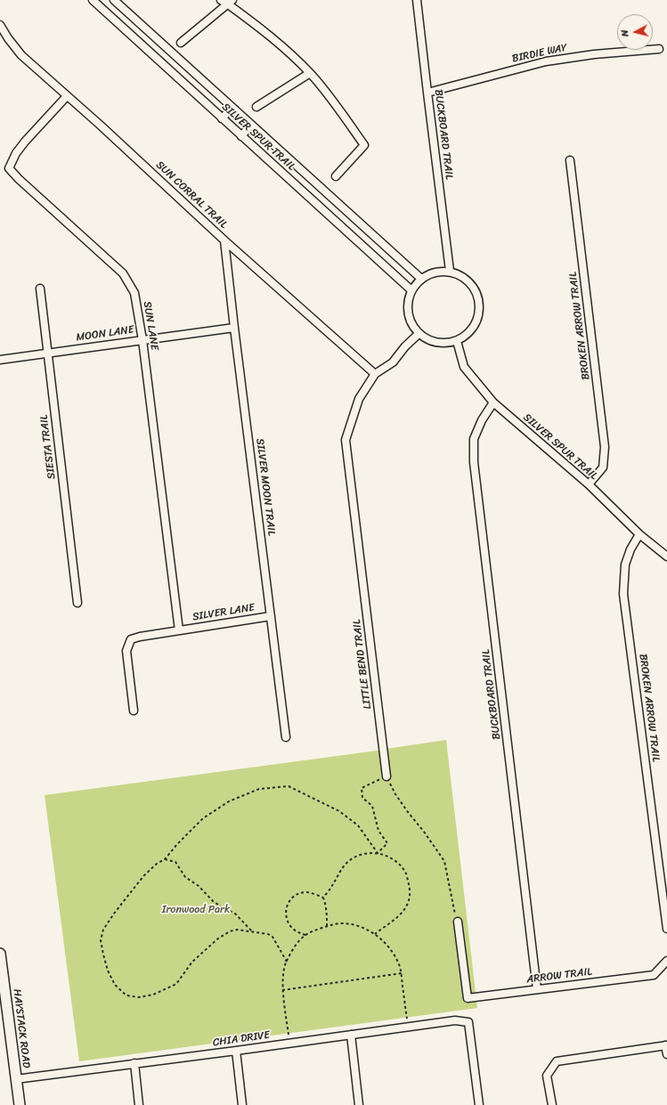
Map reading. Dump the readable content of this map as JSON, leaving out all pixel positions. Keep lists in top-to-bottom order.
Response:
{
  "streets": {
    "street": [
      "BIRDIE WAY",
      "BUCKBOARD TRAIL",
      "SILVER SPUR TRAIL",
      "SUN CORRAL TRAIL",
      "SUN LANE",
      "BROKEN ARROW TRAIL",
      "MOON LANE",
      "SIESTA TRAIL",
      "SILVER MOON TRAIL",
      "SILVER LANE",
      "LITTLE BEND TRAIL",
      "ARROW TRAIL",
      "HAYSTACK ROAD",
      "CHIA DRIVE"
    ]
  },
  "crossings": [
    ["BIRDIE WAY", "BUCKBOARD TRAIL"],
    ["BUCKBOARD TRAIL", "SILVER SPUR TRAIL"],
    ["BUCKBOARD TRAIL", "LITTLE BEND TRAIL"],
    ["BUCKBOARD TRAIL", "ARROW TRAIL"],
    ["SILVER SPUR TRAIL", "BROKEN ARROW TRAIL"],
    ["SILVER SPUR TRAIL", "LITTLE BEND TRAIL"],
    ["SUN CORRAL TRAIL", "SUN LANE"],
    ["SUN CORRAL TRAIL", "SILVER MOON TRAIL"],
    ["SUN CORRAL TRAIL", "LITTLE BEND TRAIL"],
    ["SUN LANE", "MOON LANE"],
    ["SUN LANE", "SILVER LANE"],
    ["MOON LANE", "SIESTA TRAIL"],
    ["MOON LANE", "SILVER MOON TRAIL"],
    ["SILVER MOON TRAIL", "SILVER LANE"],
    ["HAYSTACK ROAD", "CHIA DRIVE"]
  ],
  "parks": ["Ironwood Park"],
  "north": "left"
}
